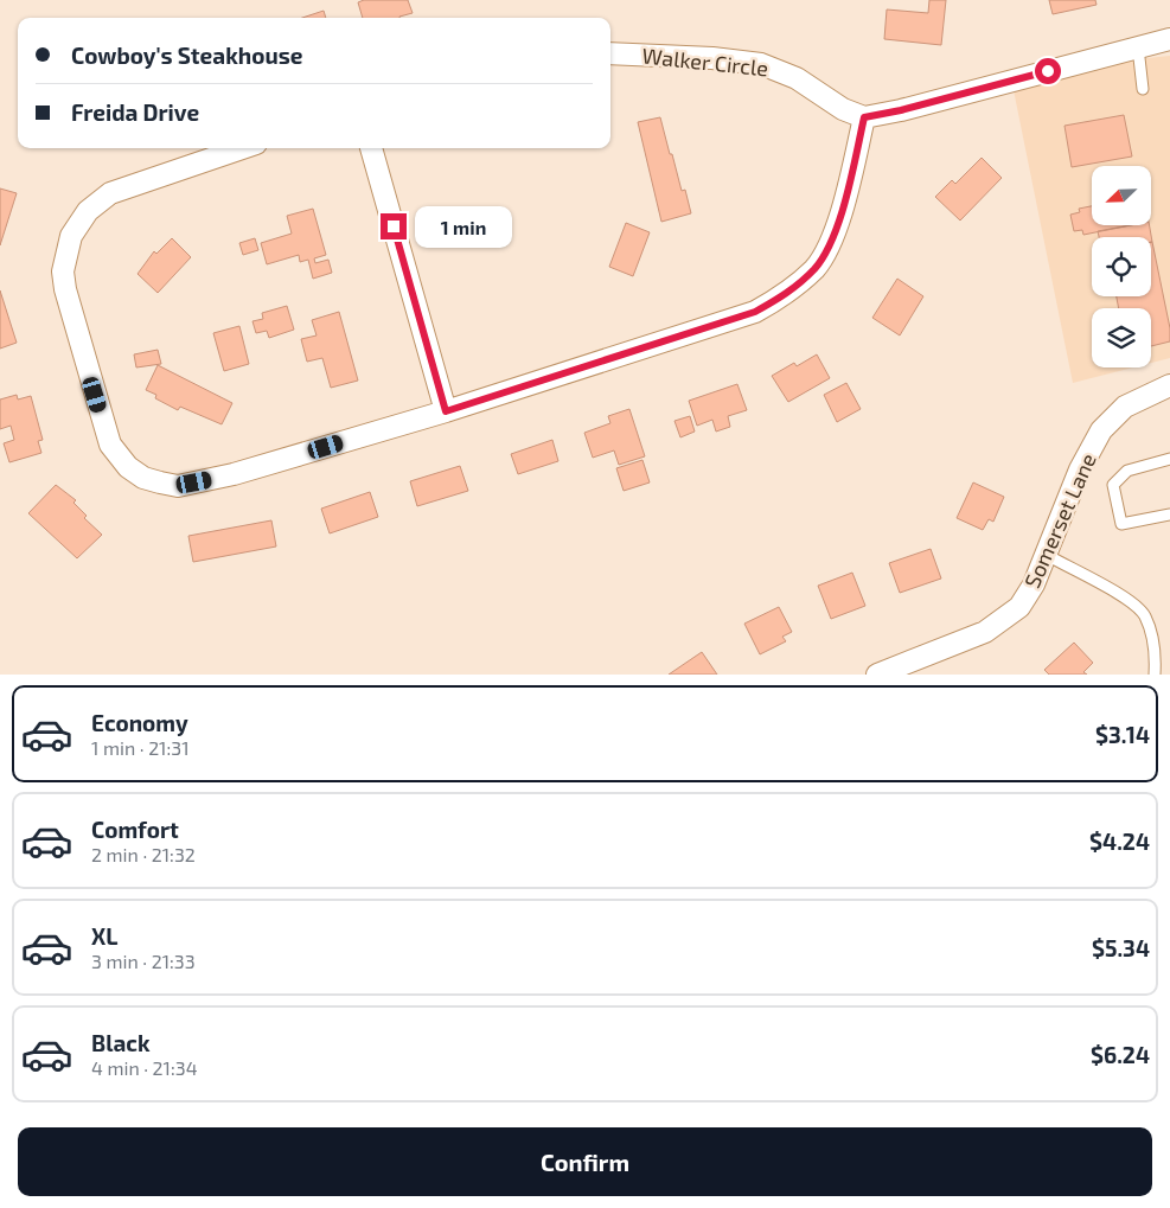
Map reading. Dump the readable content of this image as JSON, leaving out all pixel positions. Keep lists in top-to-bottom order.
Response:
{
  "streets": {
    "street": ["Walker Circle", "Somerset Lane"]
  },
  "north": "bottom left",
  "page": {
    "banner": ["Cowboy's Steakhouse", "Freida Drive"],
    "bubble": "1 min",
    "list": [
      {
        "name": "Economy",
        "note": "1 min · 21:31",
        "value": "$3.14"
      },
      {
        "name": "Comfort",
        "note": "2 min · 21:32",
        "value": "$4.24"
      },
      {
        "name": "XL",
        "note": "3 min · 21:33",
        "value": "$5.34"
      },
      {
        "name": "Black",
        "note": "4 min · 21:34",
        "value": "$6.24"
      }
    ],
    "buttons": "Confirm"
  }
}
